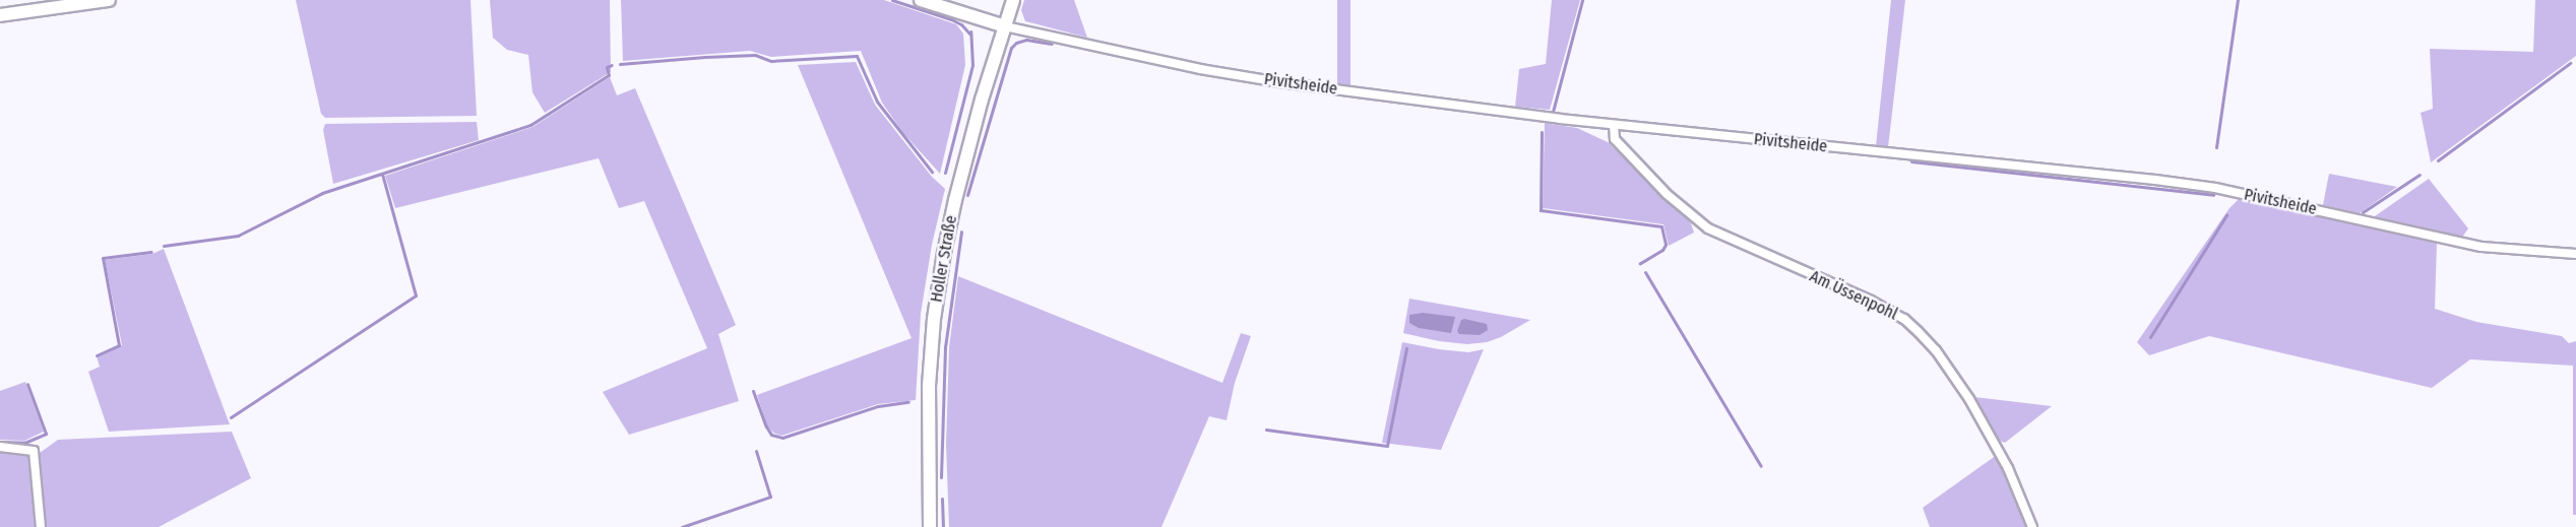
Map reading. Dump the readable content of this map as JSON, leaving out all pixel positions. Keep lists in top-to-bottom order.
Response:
{
  "streets": {
    "street": ["Pivitsheide", "Holler Straße", "Am Üssenpohl"]
  },
  "crossings": [
    ["Pivitsheide", "Holler Straße"],
    ["Pivitsheide", "Am Üssenpohl"]
  ]
}
